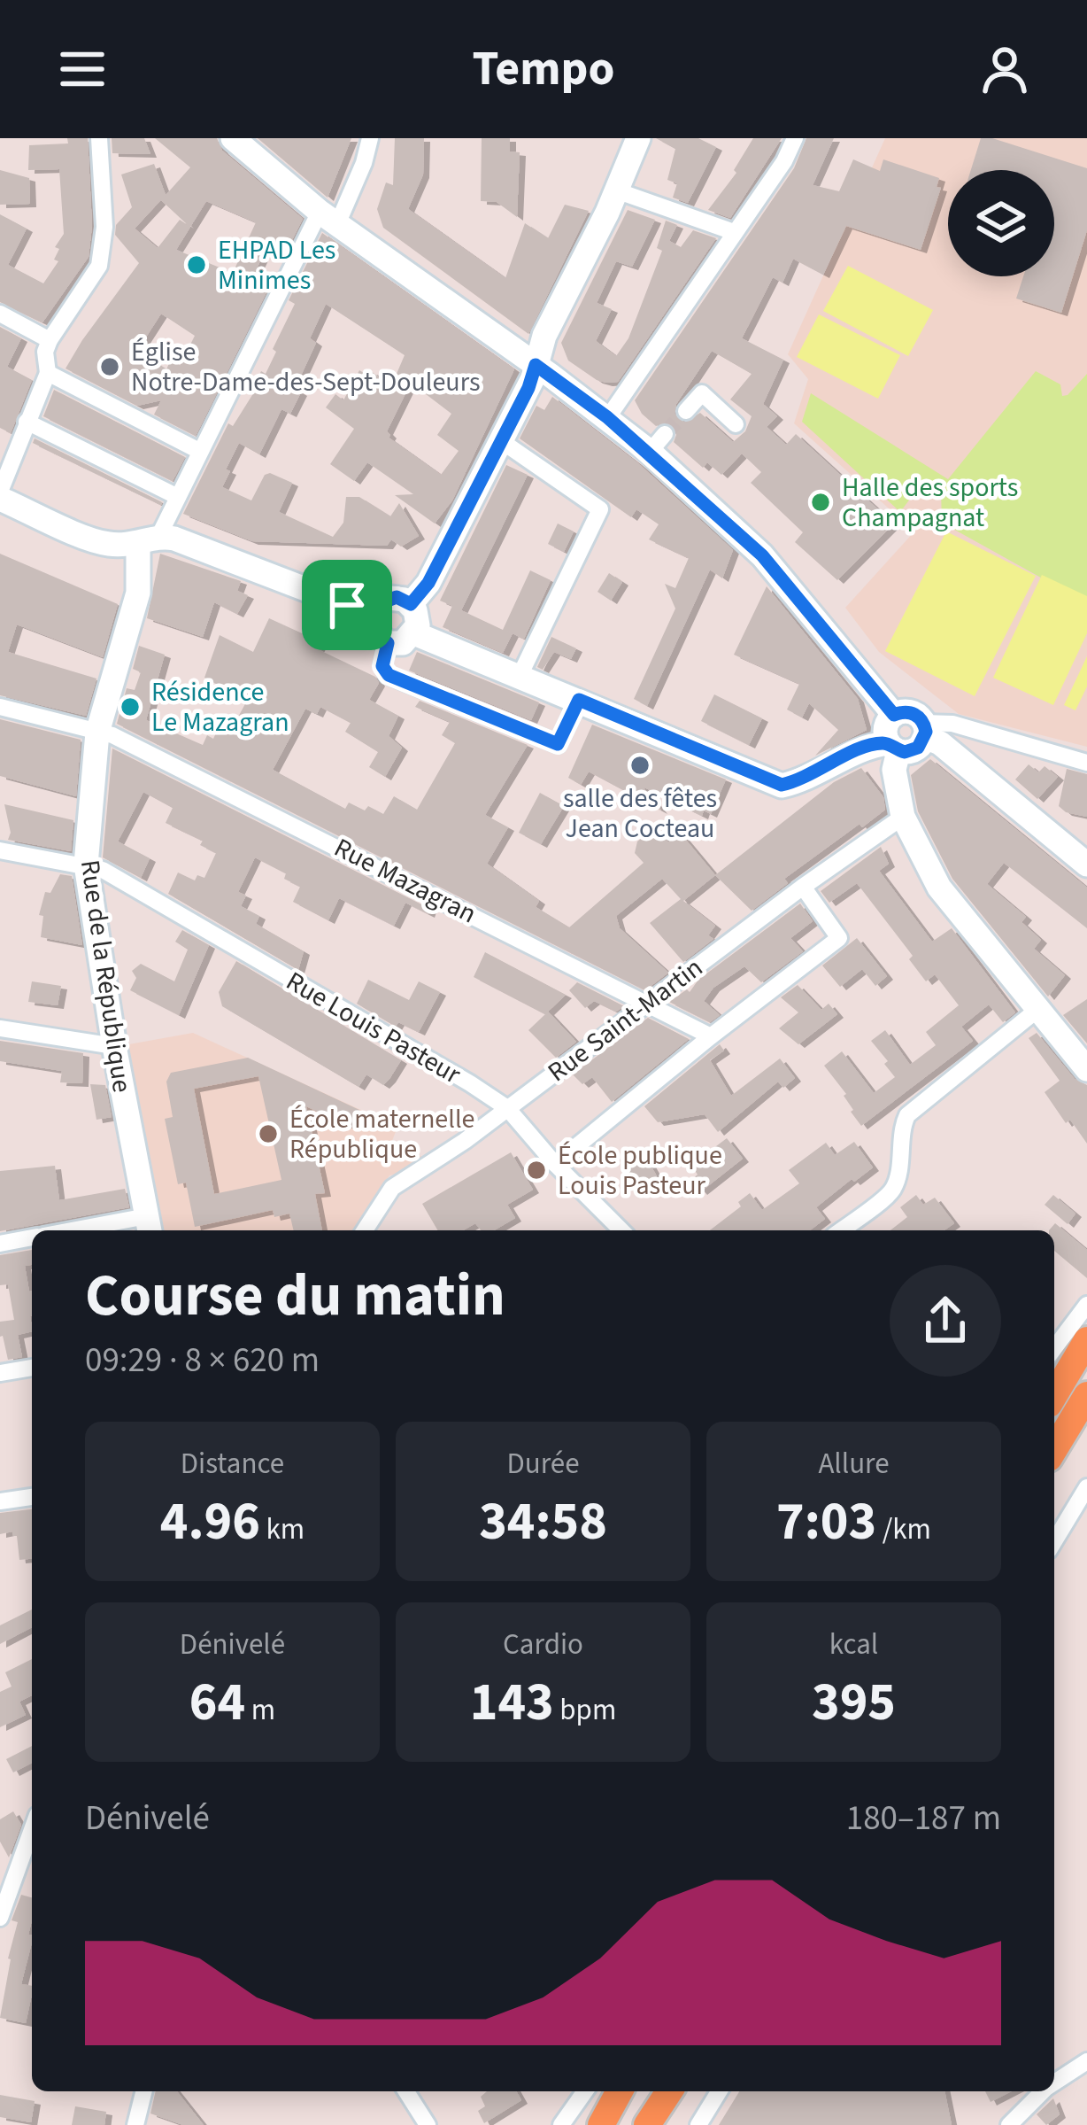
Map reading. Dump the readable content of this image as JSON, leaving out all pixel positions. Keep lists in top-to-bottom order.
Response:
{
  "streets": {
    "street": [
      "Rue Mazagran",
      "Rue de la République",
      "Rue Saint-Martin",
      "Rue Louis Pasteur"
    ]
  },
  "crossings": [
    ["Rue Mazagran", "Rue de la République"],
    ["Rue Mazagran", "Rue Saint-Martin"],
    ["Rue de la République", "Rue Louis Pasteur"],
    ["Rue Saint-Martin", "Rue Louis Pasteur"]
  ],
  "places": [
    "EHPAD Les Minimes",
    "Église Notre-Dame-des-Sept-Douleurs",
    "Halle des sports Champagnat",
    "Résidence Le Mazagran",
    "salle des fêtes Jean Cocteau",
    "École maternelle République",
    "École publique Louis Pasteur"
  ],
  "page": {
    "header": "Tempo",
    "heading": ["Course du matin", "09:29 · 8 × 620 m"],
    "stats": [
      ["Distance", "4.96 km"],
      ["Durée", "34:58"],
      ["Allure", "7:03 /km"],
      ["Dénivelé", "64 m"],
      ["Cardio", "143 bpm"],
      ["kcal", "395"]
    ],
    "chart": ["Dénivelé", "180–187 m"]
  }
}
